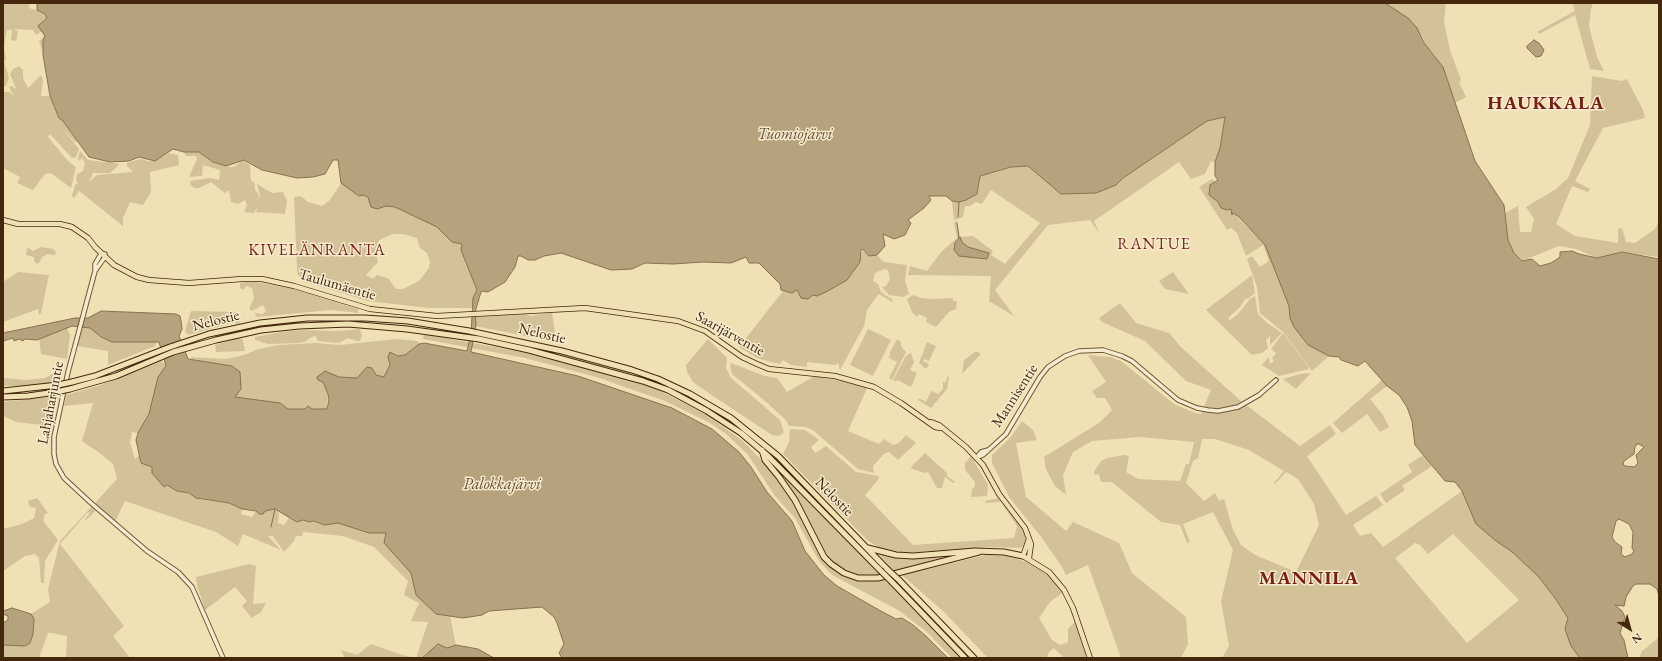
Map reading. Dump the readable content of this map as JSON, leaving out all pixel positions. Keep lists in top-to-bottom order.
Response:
{
  "streets": {
    "highway": ["Nelostie"],
    "main road": ["Taulumäentie", "Saarijärventie"],
    "street": ["Mannisentie", "Lahjaharjuntie"]
  },
  "crossings": [
    ["Taulumäentie", "Saarijärventie"],
    ["Taulumäentie", "Lahjaharjuntie"],
    ["Saarijärventie", "Mannisentie"]
  ],
  "districts": [
    "HAUKKALA",
    "RANTUE",
    "KIVELÄNRANTA",
    "MANNILA"
  ],
  "water": ["Tuomiojärvi", "Palokkajärvi"],
  "north": "bottom right"
}
